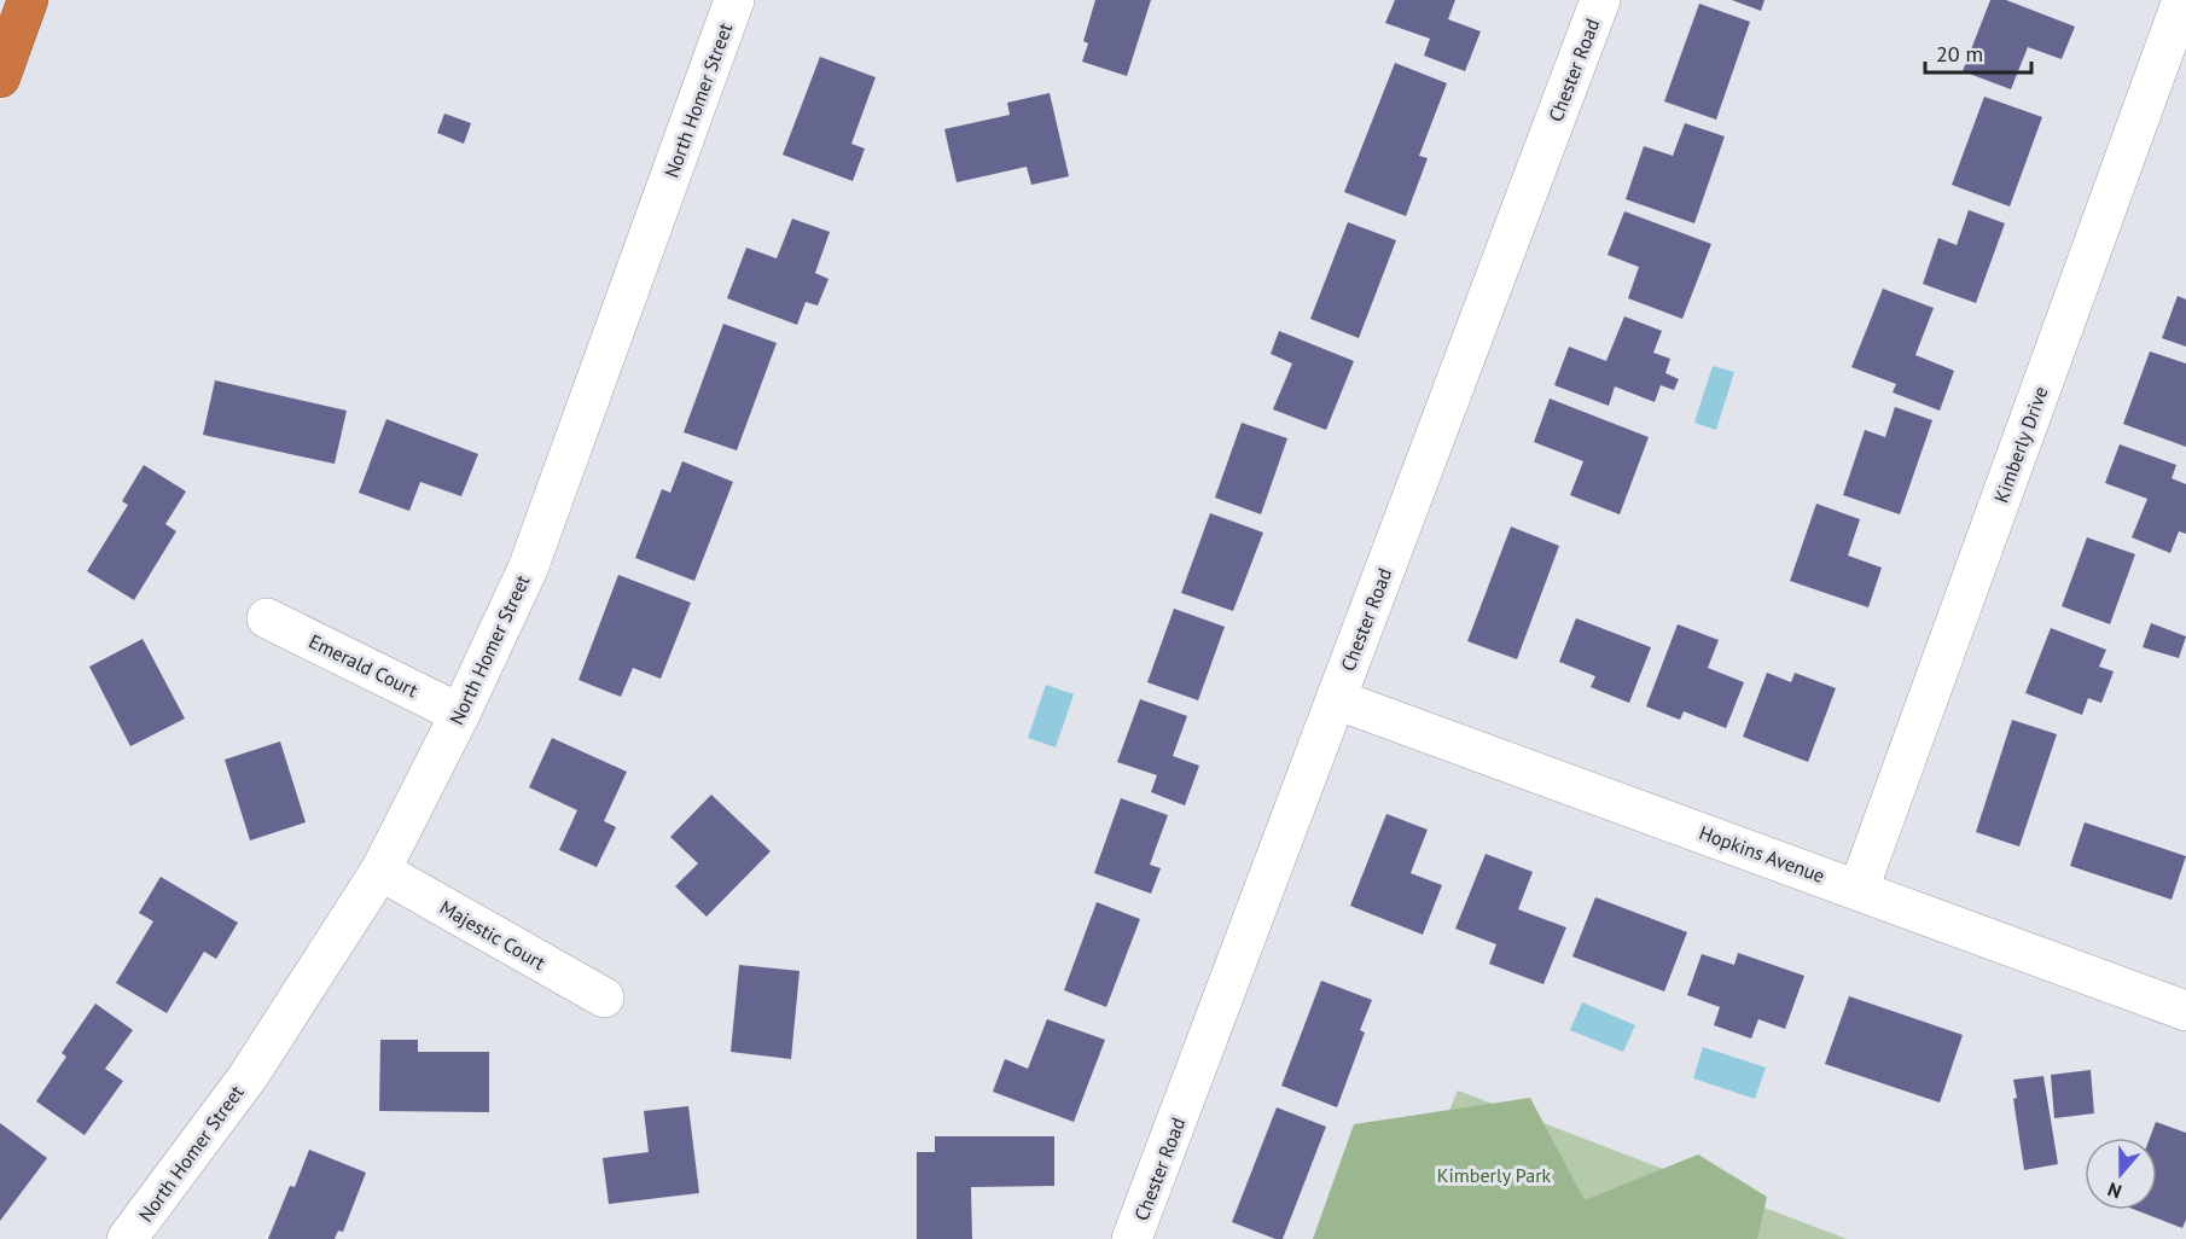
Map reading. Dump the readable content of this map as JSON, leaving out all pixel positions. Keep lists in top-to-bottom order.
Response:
{
  "streets": {
    "street": [
      "Chester Road",
      "North Homer Street",
      "Kimberly Drive",
      "Emerald Court",
      "Hopkins Avenue",
      "Majestic Court"
    ]
  },
  "crossings": [
    ["Chester Road", "Hopkins Avenue"],
    ["North Homer Street", "Emerald Court"],
    ["North Homer Street", "Majestic Court"],
    ["Kimberly Drive", "Hopkins Avenue"]
  ],
  "parks": ["Kimberly Park"],
  "scale_bar": "20 m",
  "north": "bottom"
}
